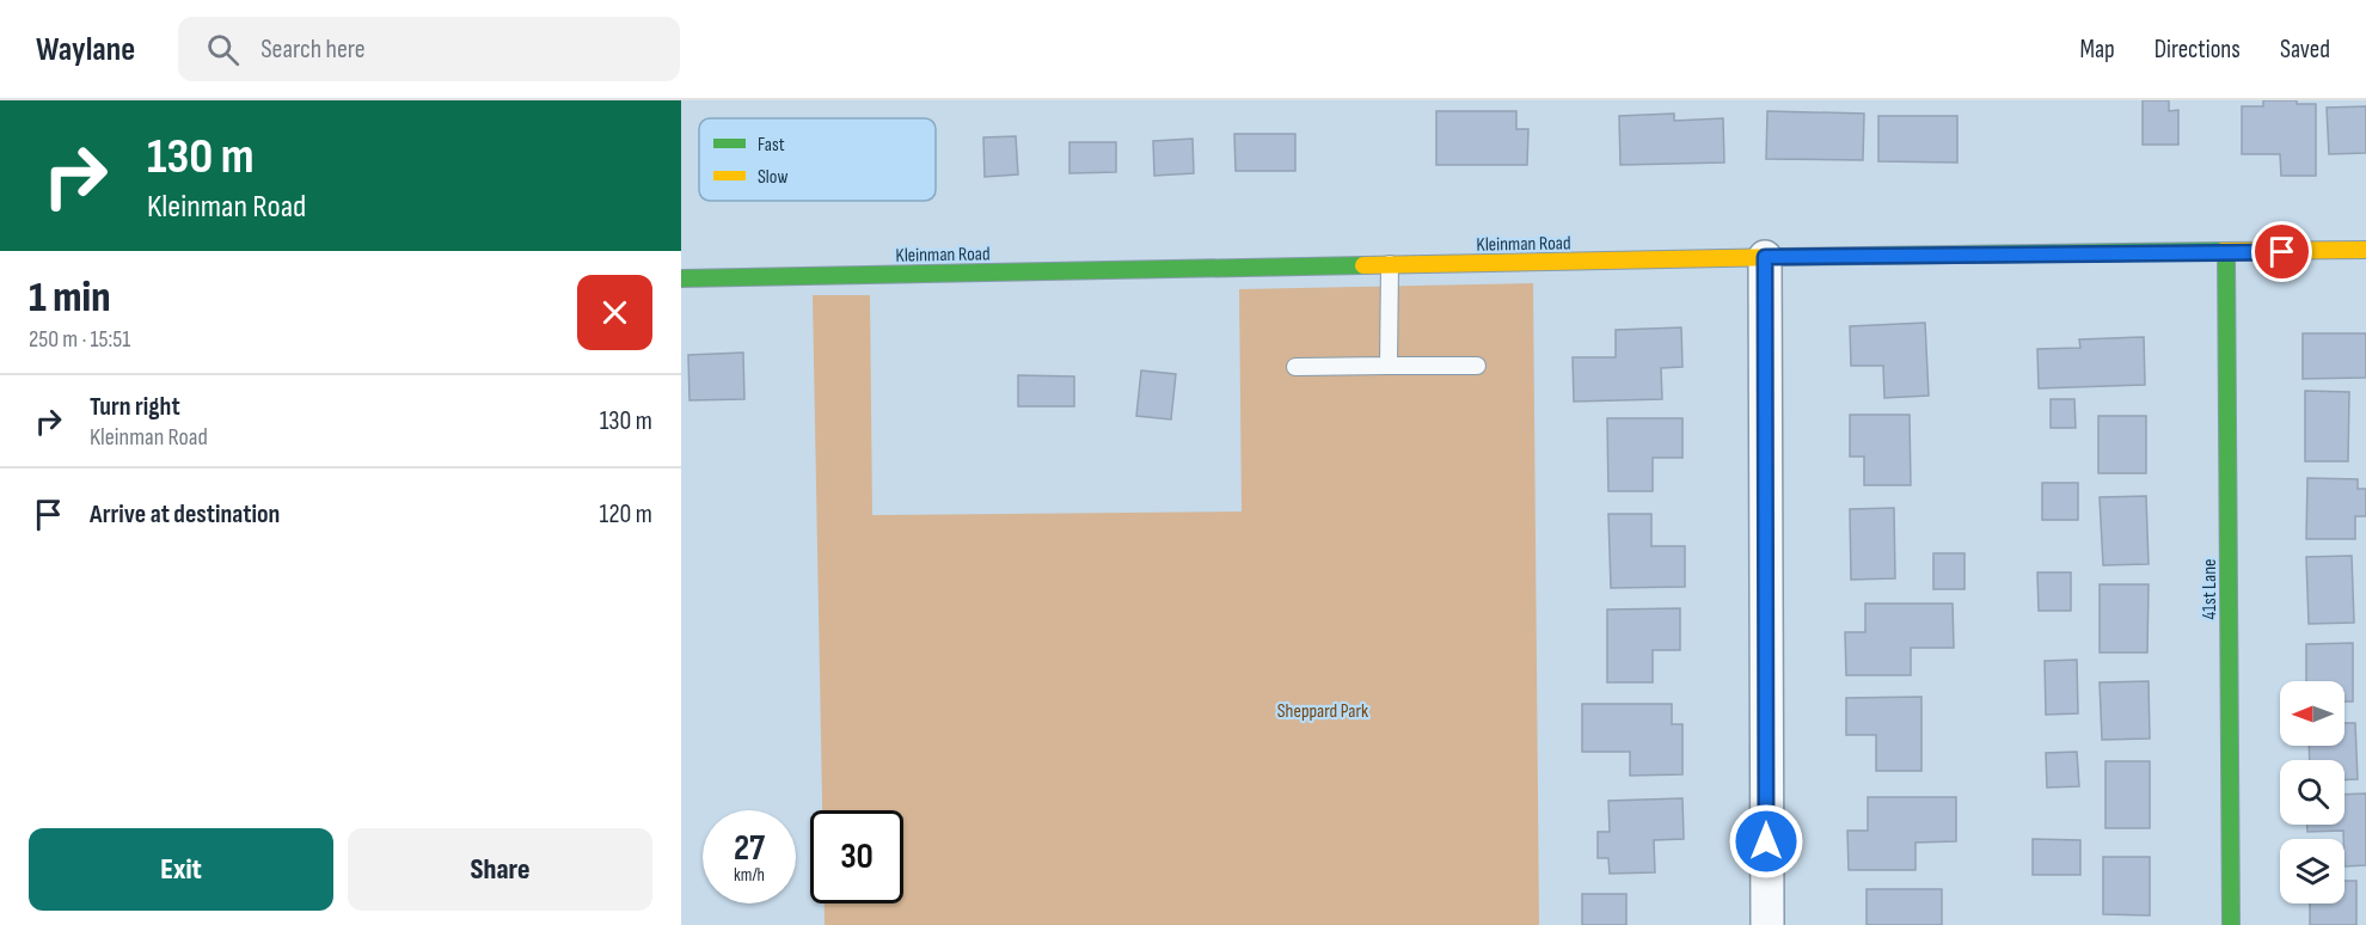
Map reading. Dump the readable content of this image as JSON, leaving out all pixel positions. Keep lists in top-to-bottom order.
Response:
{
  "streets": {
    "street": ["Kleinman Road", "41st Lane"]
  },
  "crossings": [
    ["Kleinman Road", "41st Lane"]
  ],
  "parks": ["Sheppard Park"],
  "legend": ["Fast", "Slow"],
  "north": "left",
  "page": {
    "header": "Waylane",
    "search": "Search here",
    "nav": ["Map", "Directions", "Saved"],
    "turn": ["130 m", "Kleinman Road"],
    "heading": ["1 min", "250 m · 15:51"],
    "list": [
      {
        "name": "Turn right",
        "note": "Kleinman Road",
        "value": "130 m"
      },
      {
        "name": "Arrive at destination",
        "value": "120 m"
      }
    ],
    "speed": "27 km/h",
    "limit": "30",
    "buttons": ["Exit", "Share"]
  }
}
